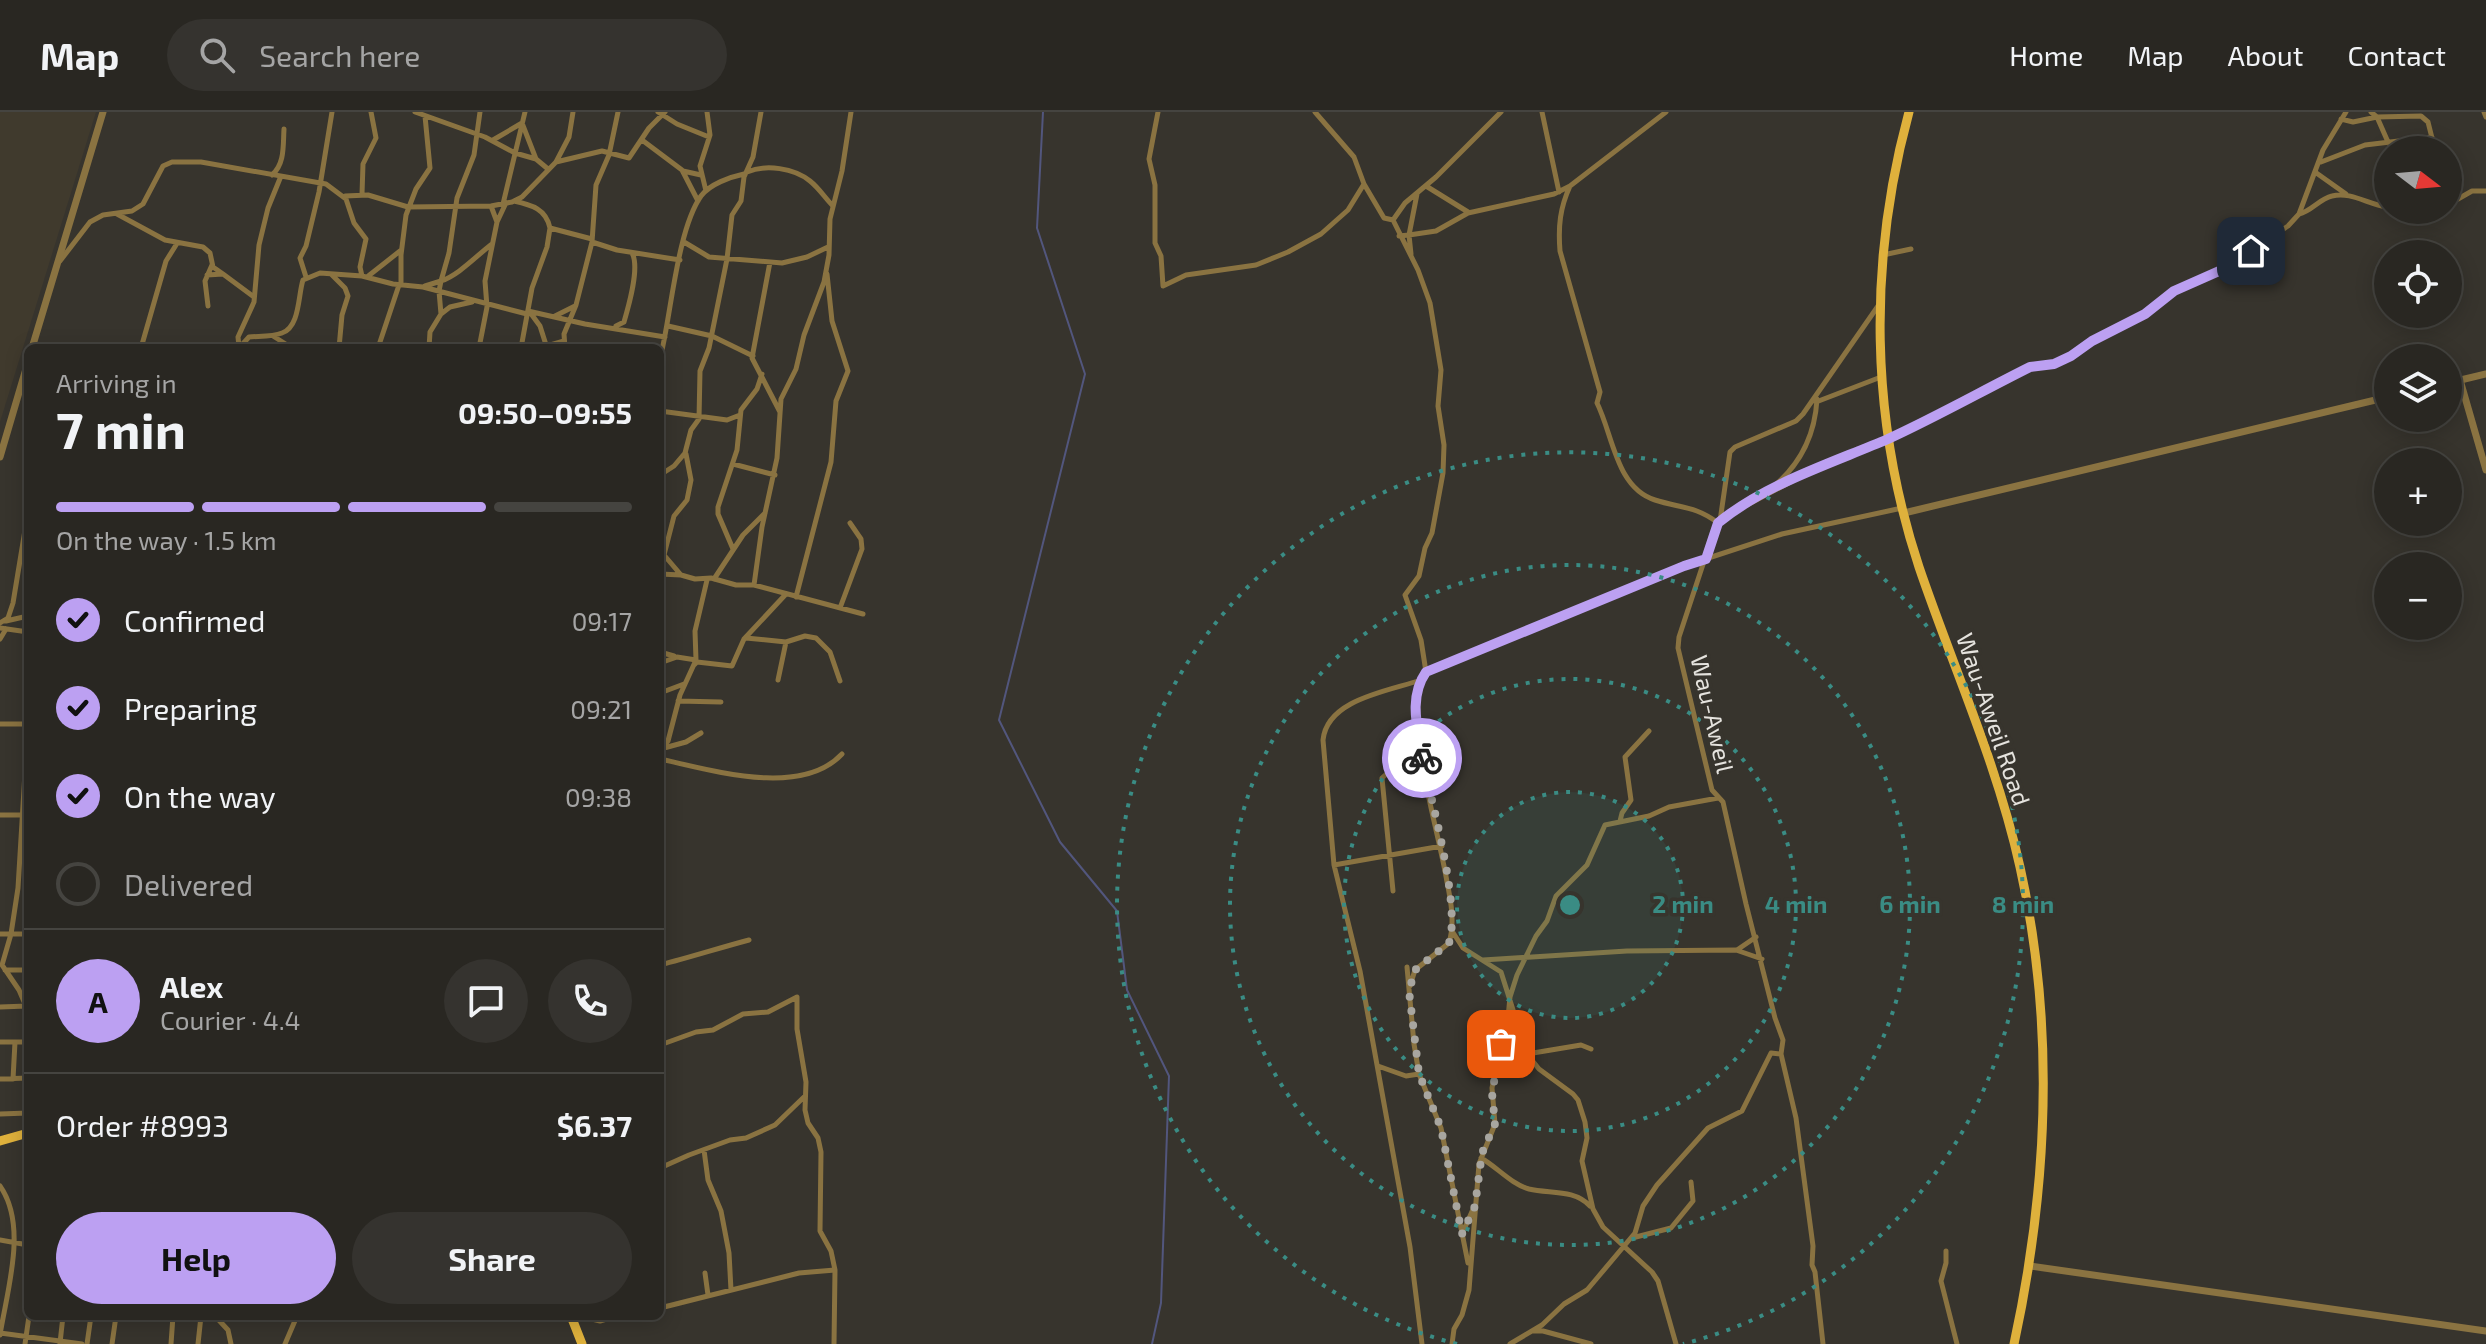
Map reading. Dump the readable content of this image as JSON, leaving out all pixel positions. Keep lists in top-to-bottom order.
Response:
{
  "streets": {
    "main road": ["Wau-Aweil Road"],
    "street": ["Wau-Aweil"]
  },
  "north": "right",
  "page": {
    "header": "Map",
    "search": "Search here",
    "nav": [
      "Home",
      "Map",
      "About",
      "Contact"
    ],
    "map_buttons": ["+", "−"],
    "heading": ["7 min", "Arriving in", "09:50–09:55"],
    "panel": [
      "Alex",
      "Courier · 4.4",
      "Order #8993",
      "$6.37"
    ],
    "bar": "On the way · 1.5 km",
    "list": [
      ["Confirmed", "09:17"],
      ["Preparing", "09:21"],
      ["On the way", "09:38"],
      "Delivered"
    ],
    "round": "A",
    "buttons": ["Help", "Share"]
  },
  "rings": [
    "2 min",
    "4 min",
    "6 min",
    "8 min"
  ]
}
